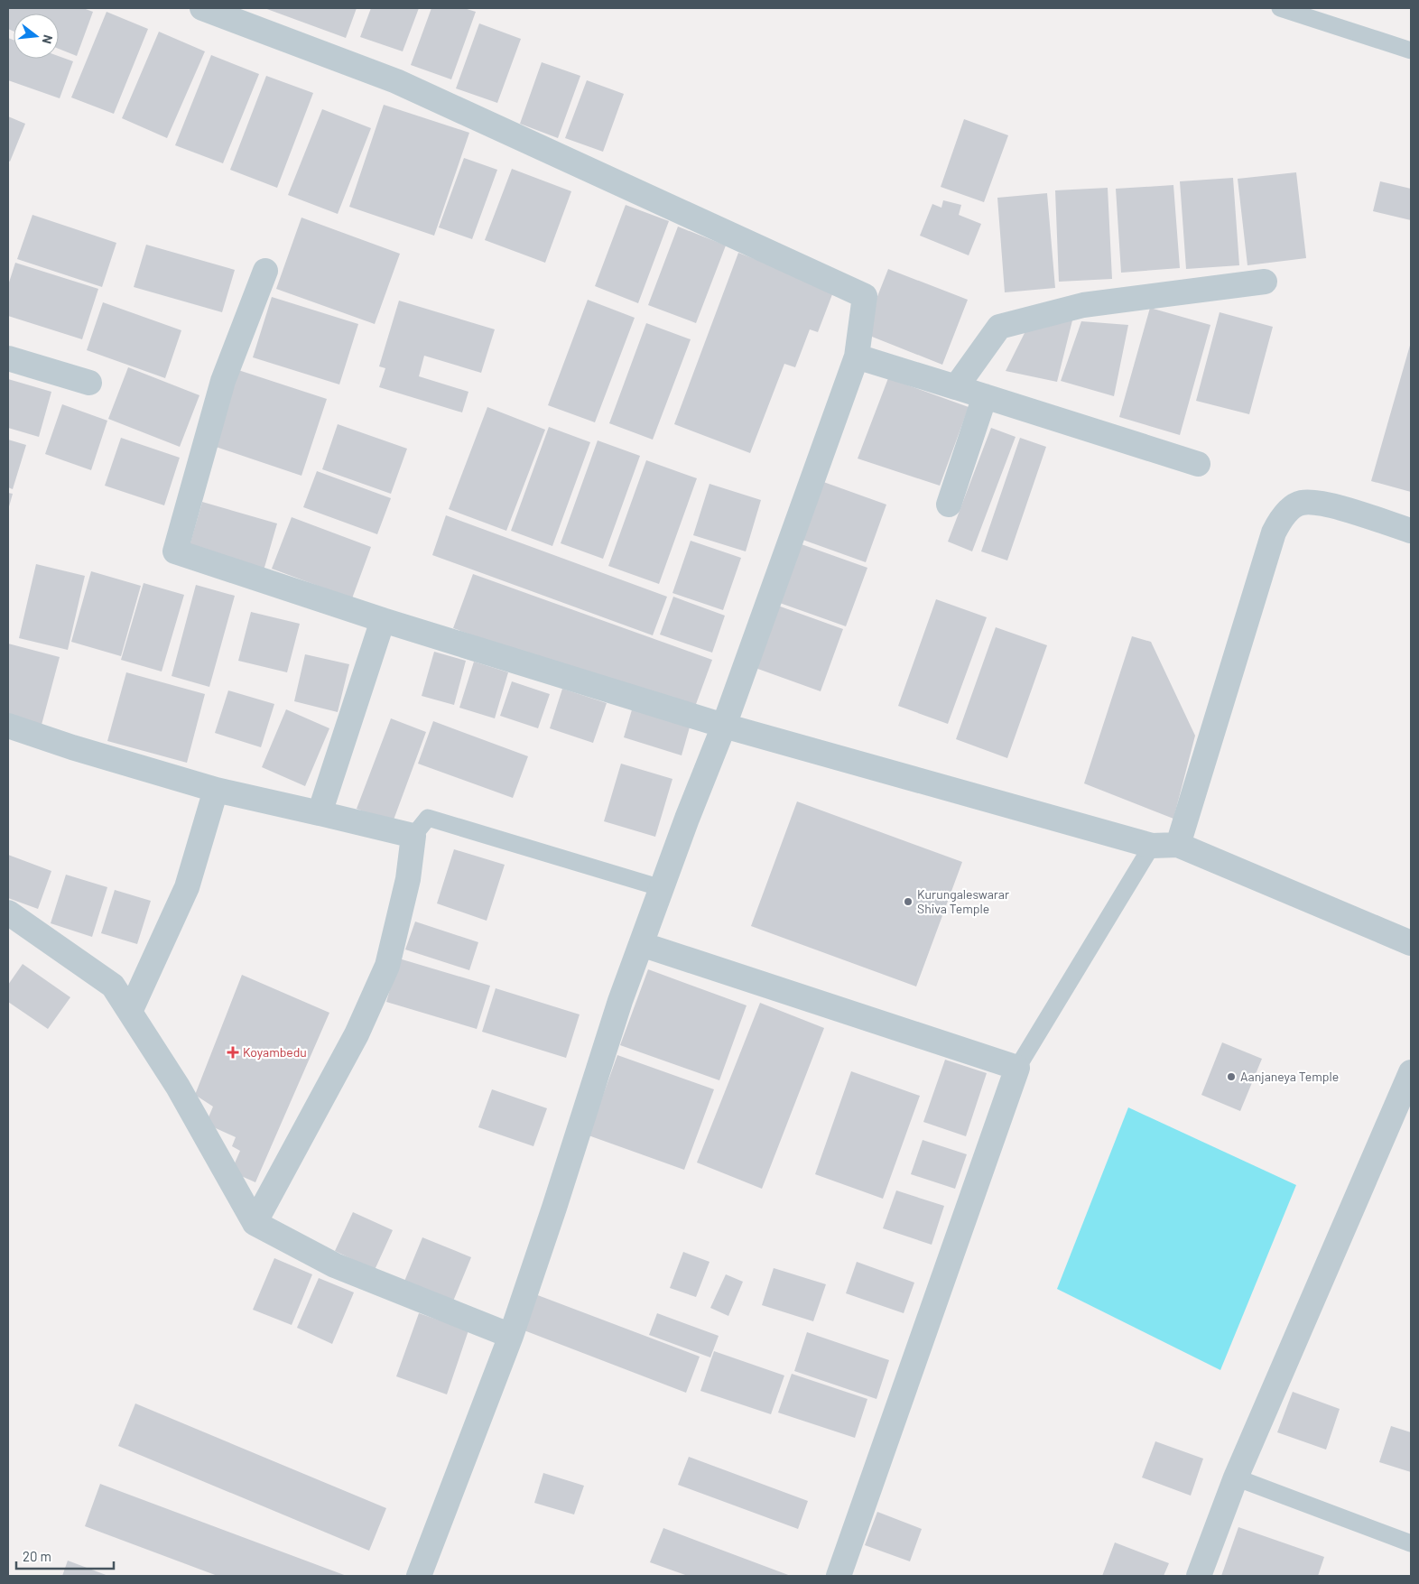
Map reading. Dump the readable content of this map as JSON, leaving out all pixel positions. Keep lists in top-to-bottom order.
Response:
{
  "places": {
    "other": ["Kurungaleswarar Shiva Temple", "Aanjaneya Temple"],
    "health": ["Koyambedu"]
  },
  "scale_bar": "20 m",
  "north": "right"
}
